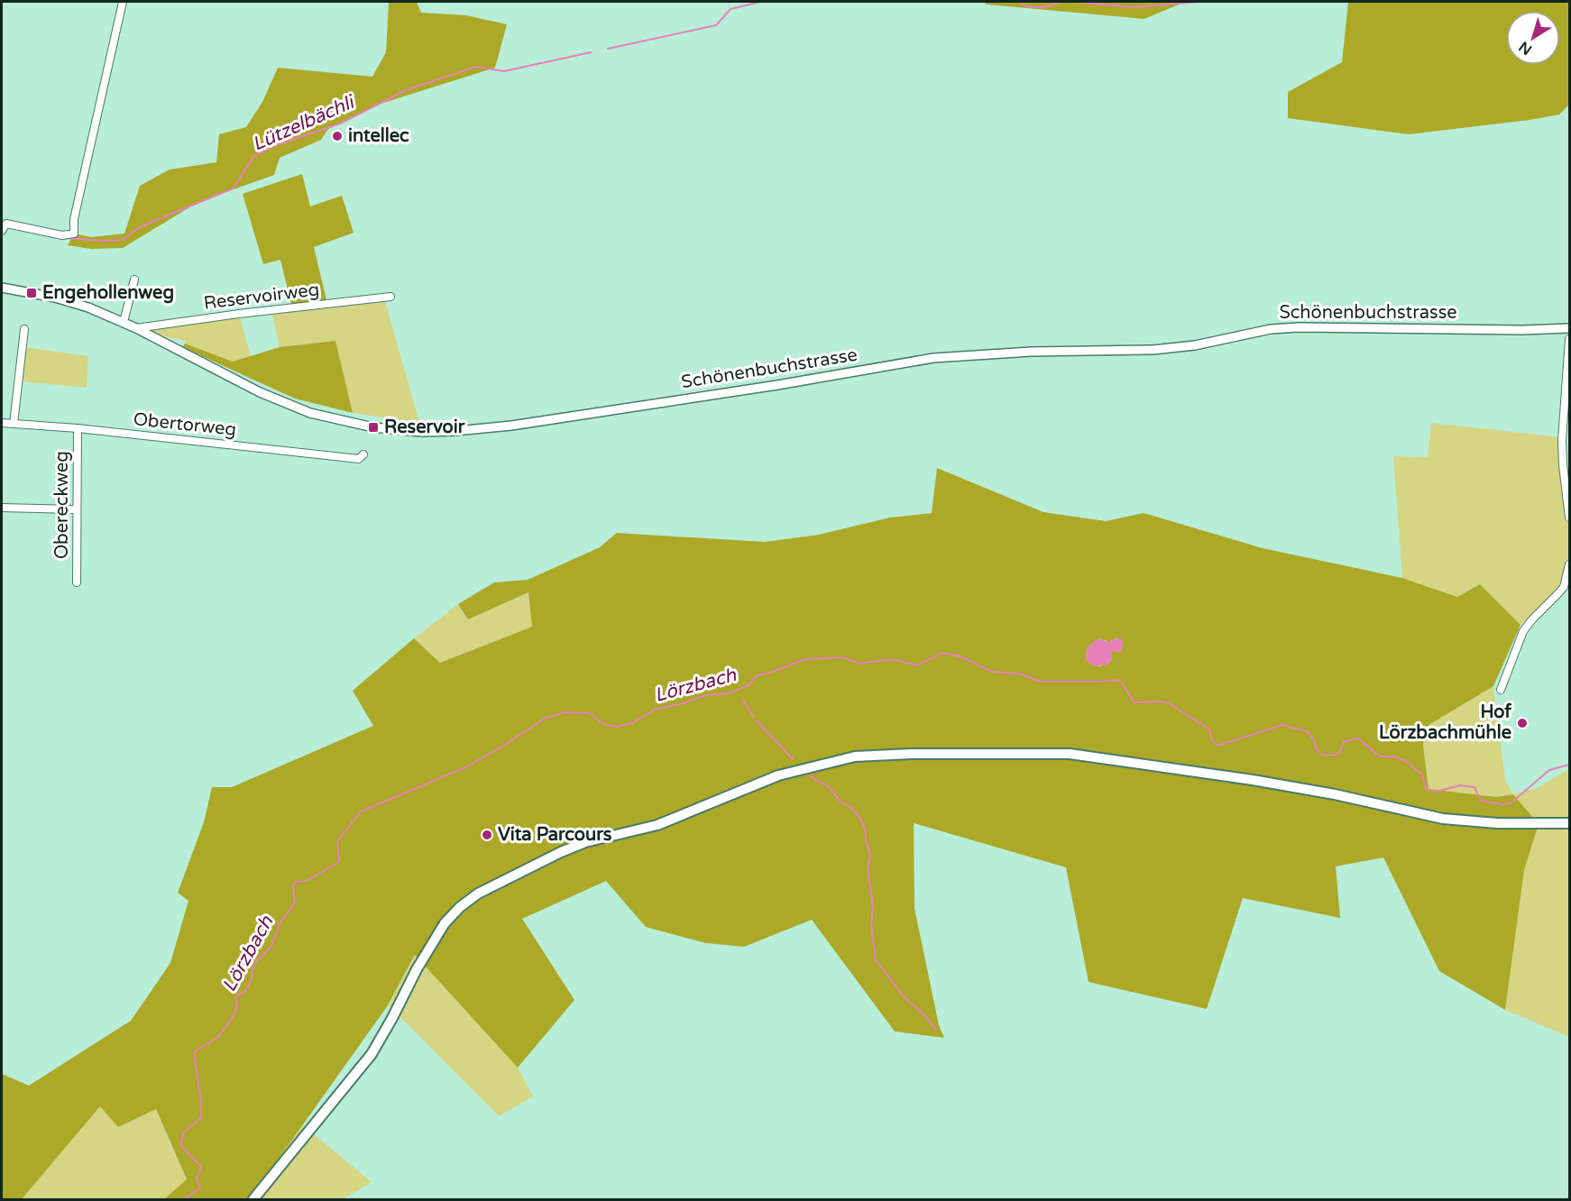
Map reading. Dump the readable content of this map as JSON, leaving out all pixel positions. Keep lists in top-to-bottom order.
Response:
{
  "streets": {
    "street": [
      "Reservoirweg",
      "Schönenbuchstrasse",
      "Obertorweg",
      "Obereckweg"
    ]
  },
  "crossings": [
    ["Reservoirweg", "Schönenbuchstrasse"],
    ["Obertorweg", "Obereckweg"]
  ],
  "water": ["Lützelbächli", "Lörzbach"],
  "places": {
    "other": ["intellec", "Hof Lörzbachmühle", "Vita Parcours"],
    "transit": ["Engehollenweg", "Reservoir"]
  },
  "north": "bottom left"
}
